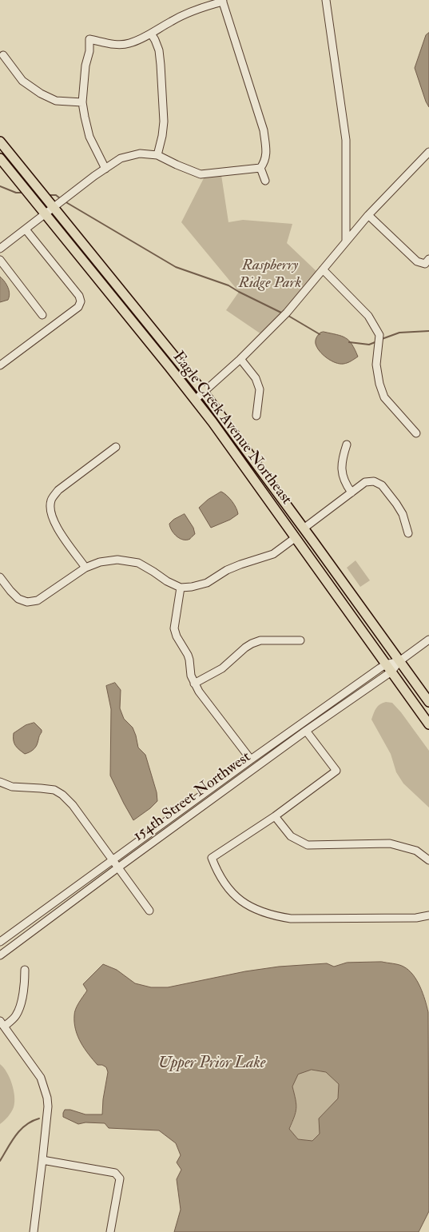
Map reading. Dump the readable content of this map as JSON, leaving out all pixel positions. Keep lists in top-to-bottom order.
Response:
{
  "streets": {
    "main road": ["Eagle Creek Avenue Northeast"],
    "street": ["154th Street Northwest"]
  },
  "crossings": [
    ["Eagle Creek Avenue Northeast", "154th Street Northwest"]
  ],
  "water": ["Upper Prior Lake"],
  "parks": ["Raspberry Ridge Park"]
}
